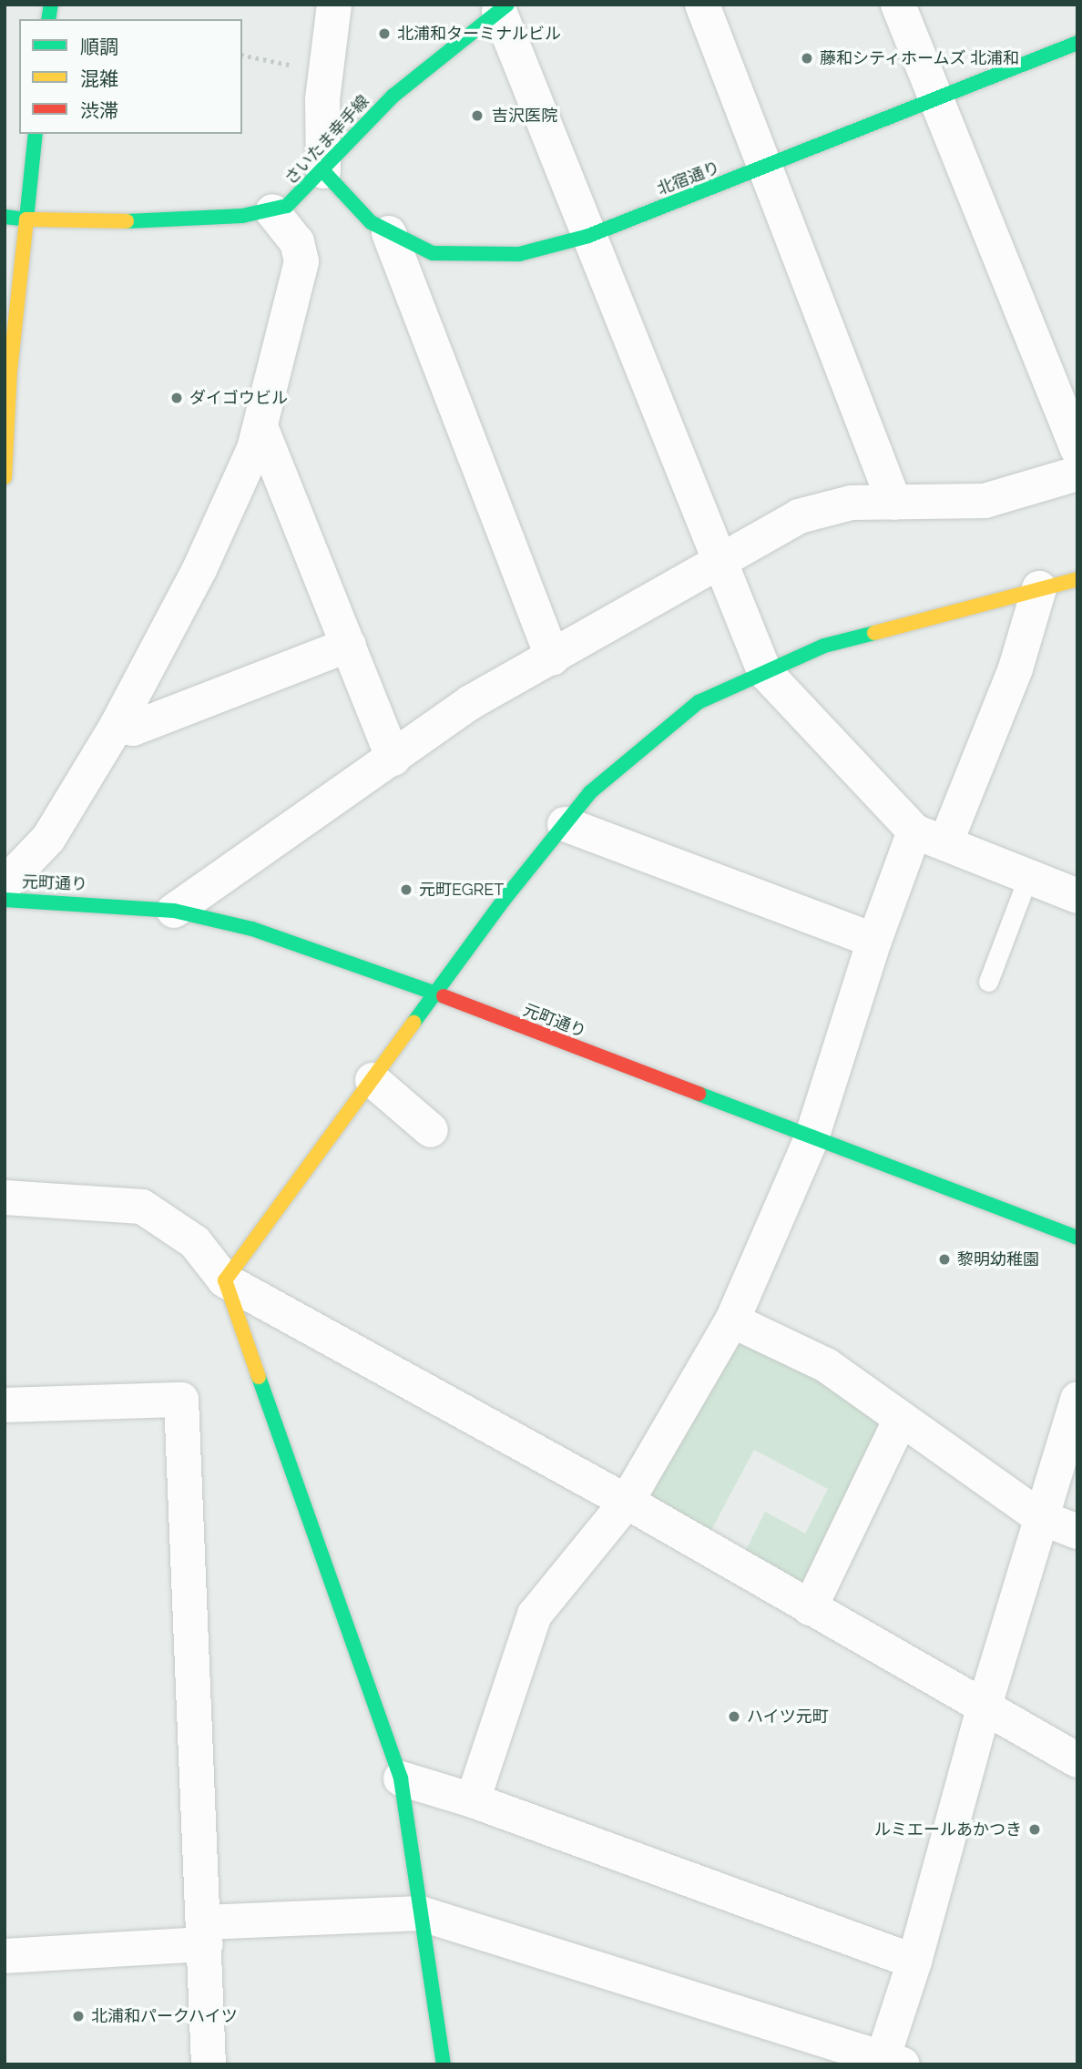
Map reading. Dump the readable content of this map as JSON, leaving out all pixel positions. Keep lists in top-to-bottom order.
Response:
{
  "streets": {
    "street": ["さいたま幸手線", "北宿通り", "元町通り"]
  },
  "crossings": [
    ["さいたま幸手線", "北宿通り"]
  ],
  "places": [
    "北浦和ターミナルビル",
    "藤和シティホームズ 北浦和",
    "吉沢医院",
    "ダイゴウビル",
    "元町EGRET",
    "黎明幼稚園",
    "ハイツ元町",
    "ルミエールあかつき",
    "北浦和パークハイツ"
  ],
  "legend": ["順調", "混雑", "渋滞"]
}
